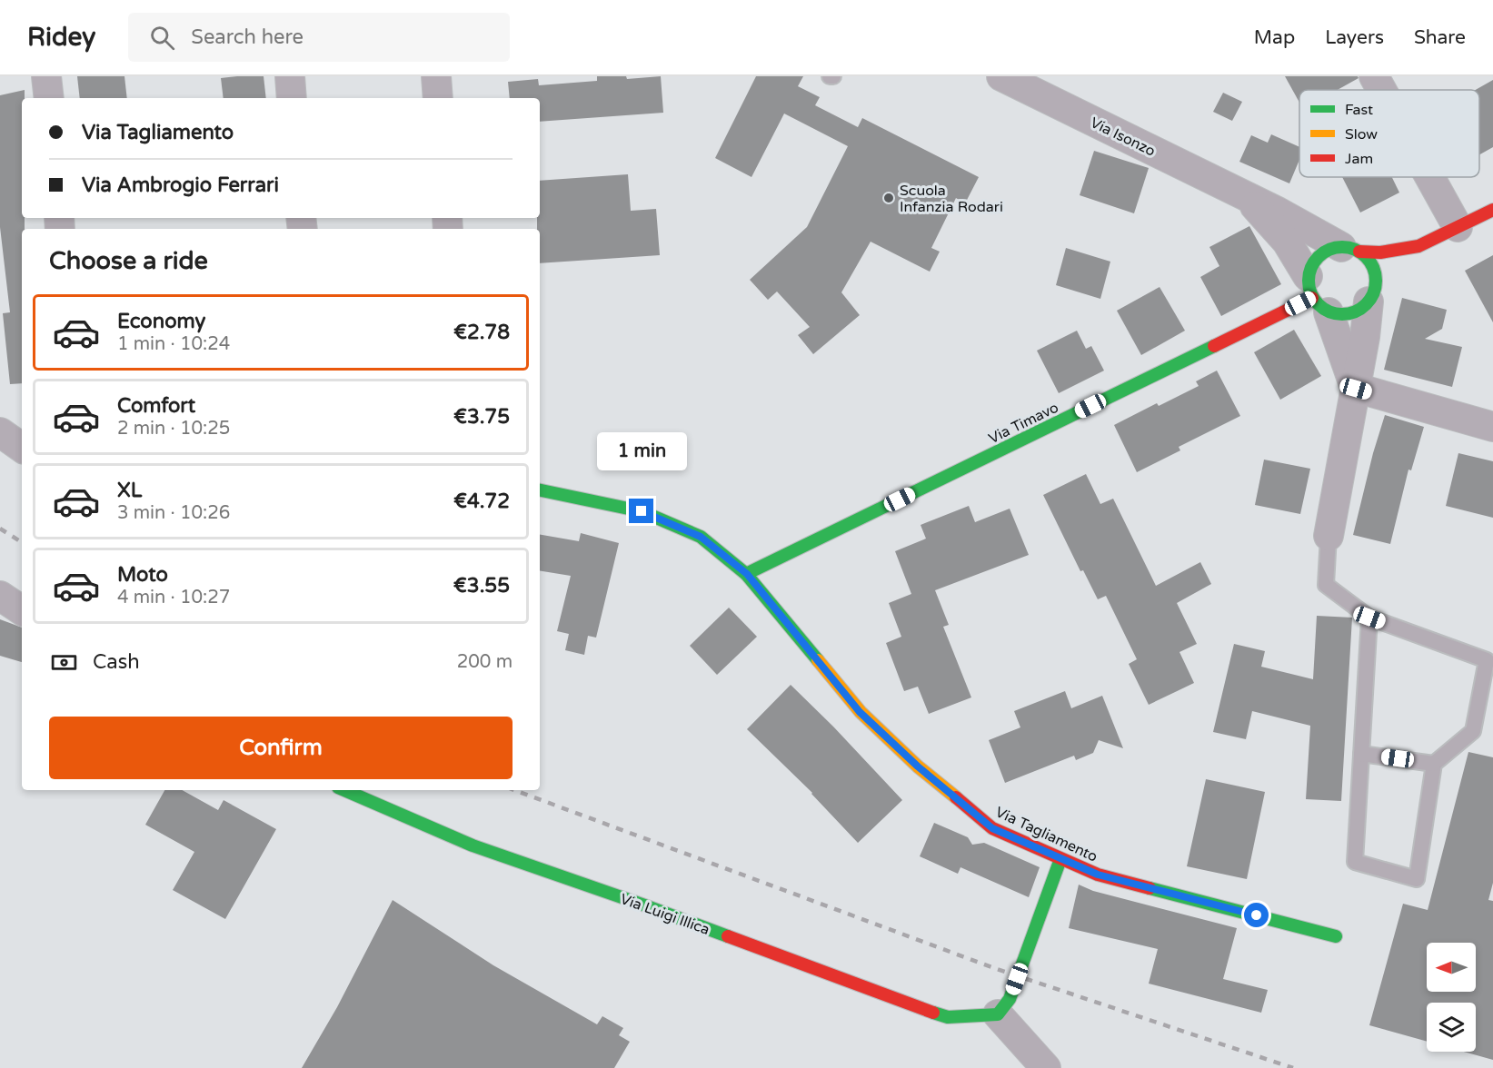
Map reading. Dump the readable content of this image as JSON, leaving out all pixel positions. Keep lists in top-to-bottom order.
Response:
{
  "streets": {
    "street": [
      "Via Isonzo",
      "Via Timavo",
      "Via Tagliamento",
      "Via Luigi Illica"
    ]
  },
  "crossings": [
    ["Via Isonzo", "Via Timavo"],
    ["Via Timavo", "Via Tagliamento"]
  ],
  "places": ["Scuola Infanzia Rodari"],
  "legend": ["Fast", "Slow", "Jam"],
  "north": "left",
  "page": {
    "header": "Ridey",
    "search": "Search here",
    "nav": ["Map", "Layers", "Share"],
    "banner": ["Via Tagliamento", "Via Ambrogio Ferrari"],
    "heading": "Choose a ride",
    "list": [
      {
        "name": "Economy",
        "note": "1 min · 10:24",
        "value": "€2.78"
      },
      {
        "name": "Comfort",
        "note": "2 min · 10:25",
        "value": "€3.75"
      },
      {
        "name": "XL",
        "note": "3 min · 10:26",
        "value": "€4.72"
      },
      {
        "name": "Moto",
        "note": "4 min · 10:27",
        "value": "€3.55"
      }
    ],
    "bubble": "1 min",
    "pay": ["Cash", "200 m"],
    "buttons": "Confirm"
  }
}
